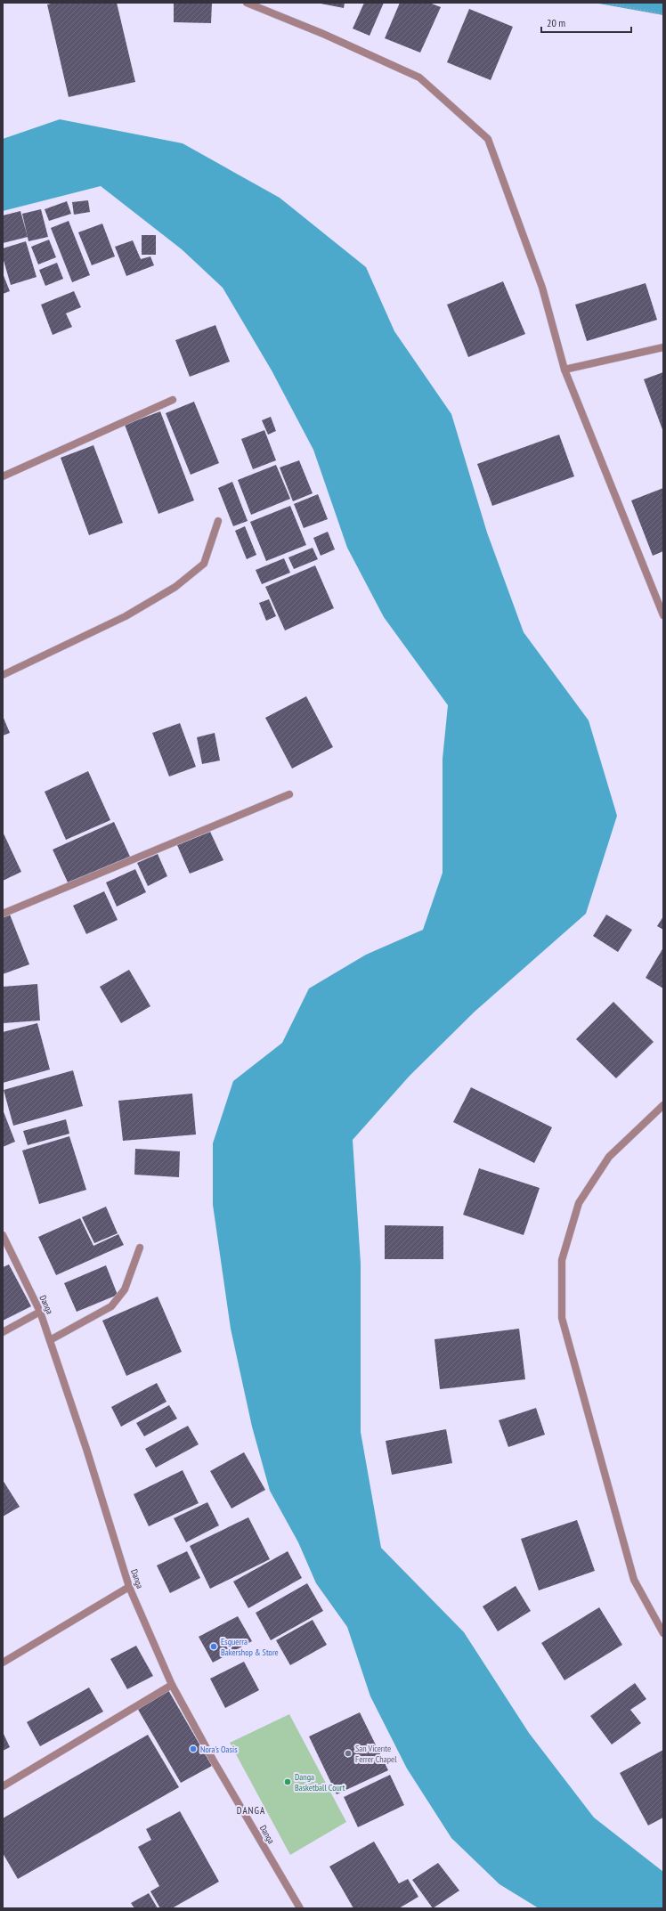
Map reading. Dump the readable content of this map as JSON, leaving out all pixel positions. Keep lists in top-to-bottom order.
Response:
{
  "streets": {
    "street": ["Danga"]
  },
  "districts": ["DANGA"],
  "places": [
    "Esguerra Bakershop & Store",
    "Nora's Oasis",
    "San Vicente Ferrer Chapel",
    "Danga Basketball Court"
  ],
  "scale_bar": "20 m"
}
